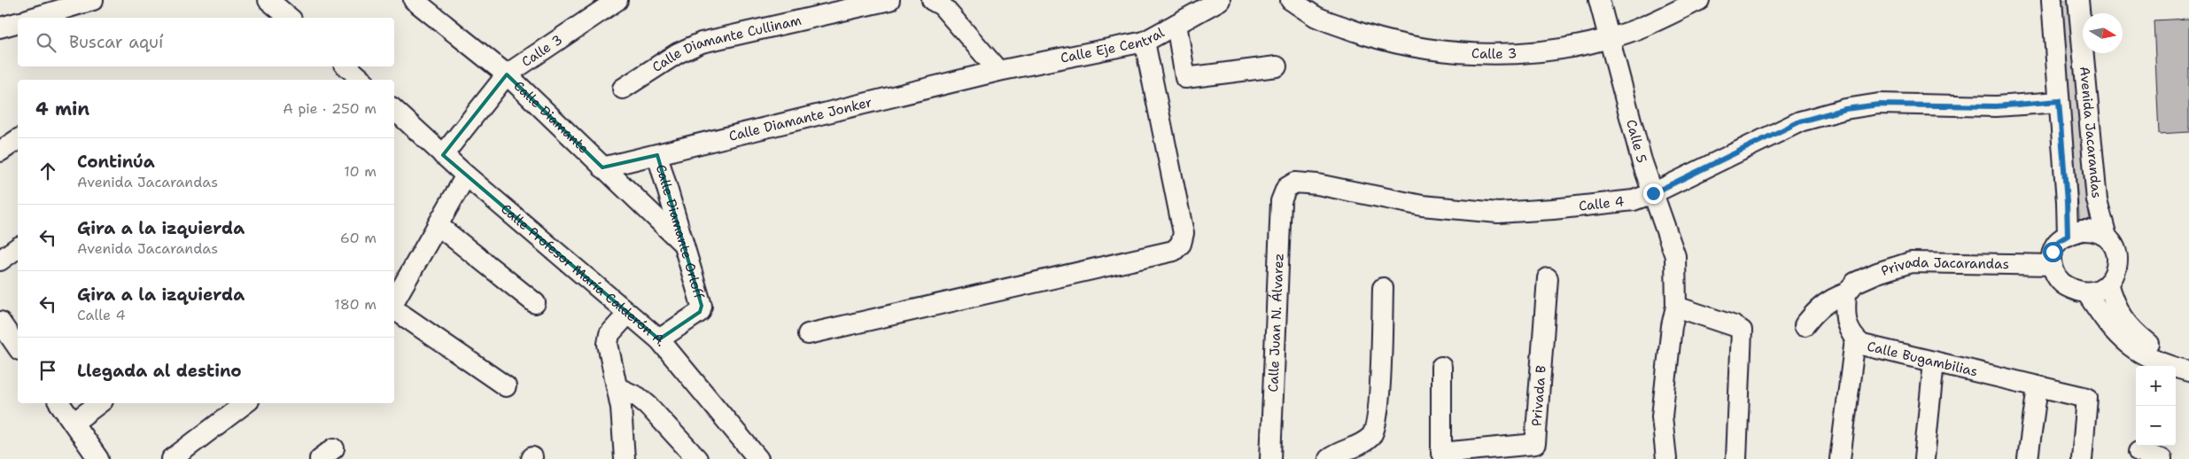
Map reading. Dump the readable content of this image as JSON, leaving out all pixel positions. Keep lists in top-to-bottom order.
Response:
{
  "streets": {
    "street": [
      "Calle Eje Central",
      "Calle Diamante Cullinam",
      "Calle 3",
      "Calle Diamante",
      "Calle Diamante Jonker",
      "Avenida Jacarandas",
      "Calle 5",
      "Calle 4",
      "Calle Diamante Orloff",
      "Privada Jacarandas",
      "Calle Profesor María Calderón A.",
      "Calle Juan N. Álvarez",
      "Calle Bugambilias",
      "Privada B"
    ]
  },
  "crossings": [
    ["Calle Eje Central", "Calle Diamante Jonker"],
    ["Calle 3", "Calle Diamante"],
    ["Calle 3", "Calle 5"],
    ["Calle 3", "Calle Profesor María Calderón A."],
    ["Calle Diamante", "Calle Diamante Jonker"],
    ["Calle Diamante", "Calle Diamante Orloff"],
    ["Calle Diamante Jonker", "Calle Diamante Orloff"],
    ["Avenida Jacarandas", "Calle 4"],
    ["Avenida Jacarandas", "Privada Jacarandas"],
    ["Calle 5", "Calle 4"],
    ["Calle 4", "Calle Juan N. Álvarez"],
    ["Calle Diamante Orloff", "Calle Profesor María Calderón A."],
    ["Privada Jacarandas", "Calle Bugambilias"]
  ],
  "north": "right",
  "page": {
    "search": "Buscar aquí",
    "heading": ["4 min", "A pie · 250 m"],
    "list": [
      ["Continúa", "Avenida Jacarandas", "10 m"],
      ["Gira a la izquierda", "Avenida Jacarandas", "60 m"],
      ["Gira a la izquierda", "Calle 4", "180 m"],
      "Llegada al destino"
    ],
    "map_buttons": ["+", "−"]
  }
}
